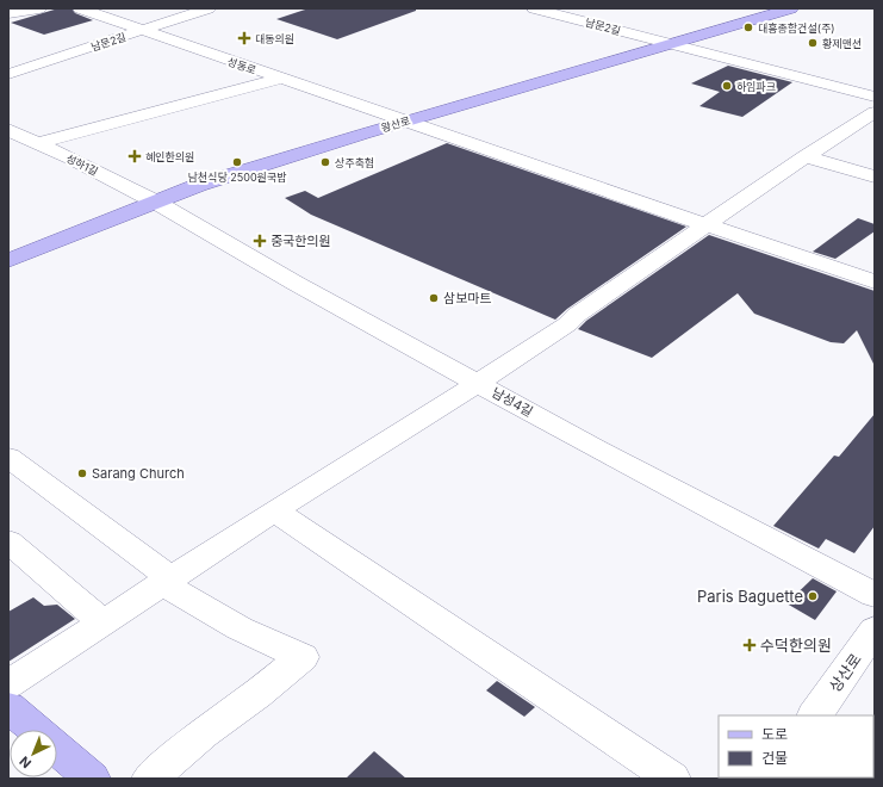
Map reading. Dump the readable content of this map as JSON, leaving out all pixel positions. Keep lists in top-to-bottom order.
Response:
{
  "streets": {
    "main road": ["왕산로"],
    "street": [
      "남문2길",
      "성동로",
      "성하1길",
      "남성4길",
      "상산로"
    ]
  },
  "crossings": [
    ["남문2길", "성동로"],
    ["남문2길", "왕산로"],
    ["성동로", "왕산로"],
    ["왕산로", "성하1길"],
    ["왕산로", "남성4길"],
    ["성하1길", "남성4길"]
  ],
  "places": {
    "other": [
      "대흥종합건설(주)",
      "황제맨션",
      "하임파크",
      "남천식당 2500원국밥",
      "상주축협",
      "삼보마트",
      "Sarang Church",
      "Paris Baguette"
    ],
    "health": [
      "대동의원",
      "혜인한의원",
      "중국한의원",
      "수덕한의원"
    ]
  },
  "legend": ["도로", "건물"],
  "north": "bottom left"
}
